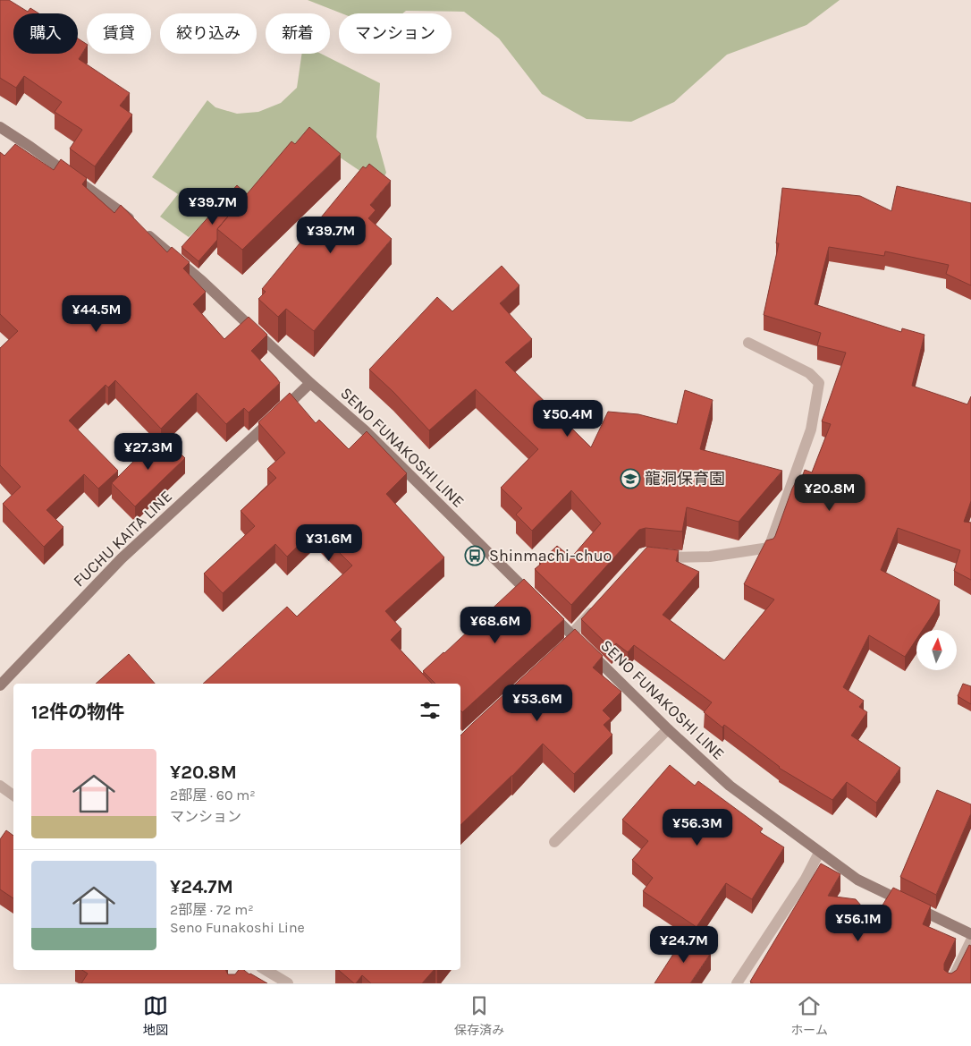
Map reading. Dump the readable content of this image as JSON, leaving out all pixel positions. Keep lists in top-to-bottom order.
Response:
{
  "streets": {
    "main road": ["SENO FUNAKOSHI LINE", "FUCHU KAITA LINE"]
  },
  "crossings": [
    ["SENO FUNAKOSHI LINE", "FUCHU KAITA LINE"]
  ],
  "places": {
    "school or university": ["龍洞保育園"],
    "bus stop": ["Shinmachi-chuo"]
  },
  "north": "top",
  "page": {
    "chip": [
      "購入",
      "賃貸",
      "絞り込み",
      "新着",
      "マンション"
    ],
    "price": [
      "¥39.7M",
      "¥39.7M",
      "¥44.5M",
      "¥50.4M",
      "¥27.3M",
      "¥20.8M",
      "¥31.6M",
      "¥68.6M",
      "¥53.6M",
      "¥56.3M",
      "¥56.1M",
      "¥24.7M"
    ],
    "heading": "12件の物件",
    "list": [
      {
        "name": "¥20.8M",
        "note": "2部屋 · 60 m² · マンション"
      },
      {
        "name": "¥24.7M",
        "note": "2部屋 · 72 m² · Seno Funakoshi Line"
      }
    ],
    "tabs": ["地図", "保存済み", "ホーム"]
  }
}
